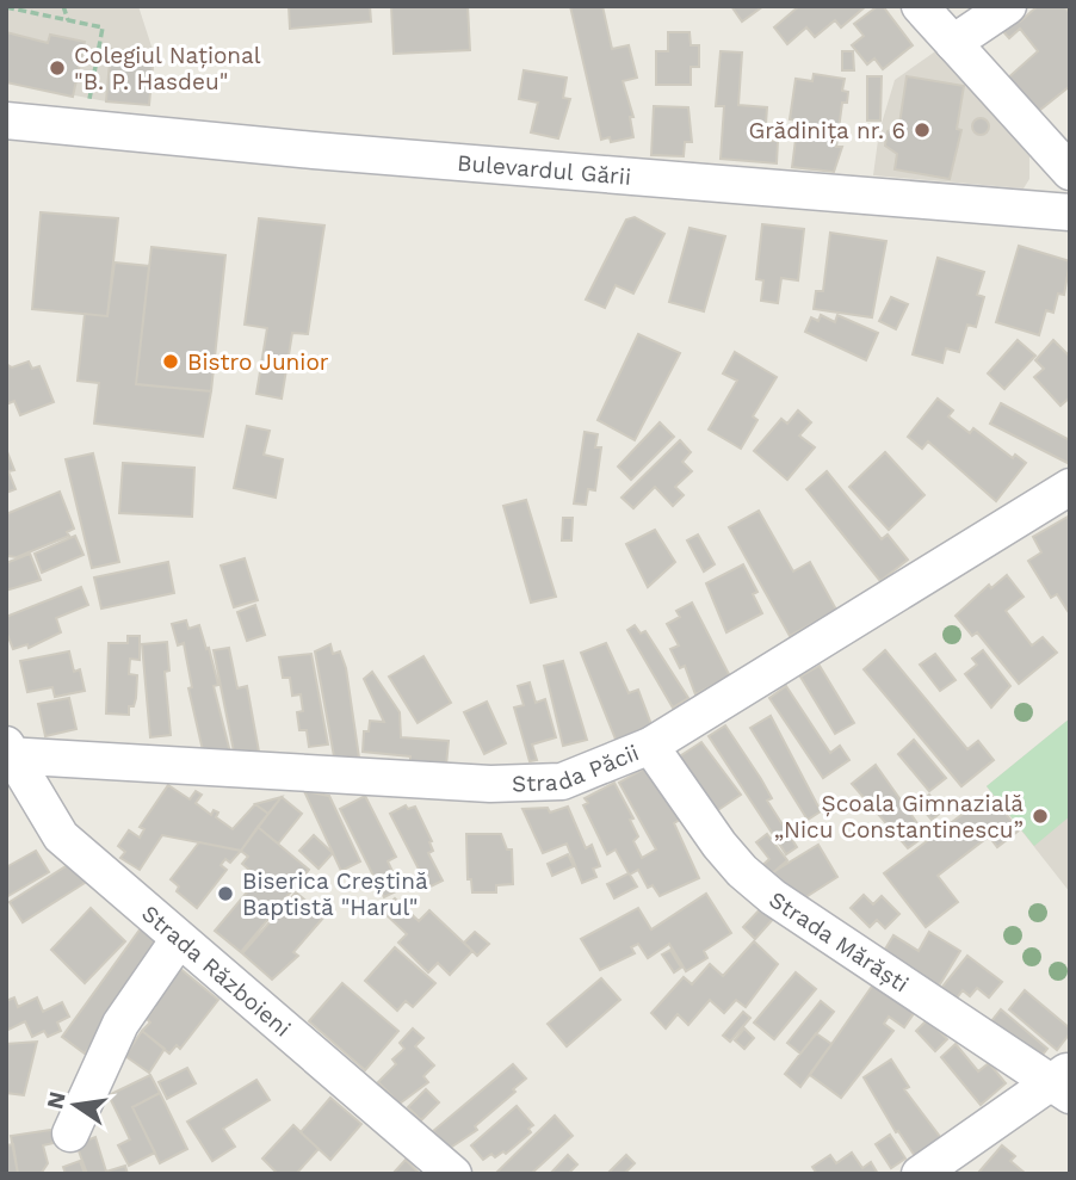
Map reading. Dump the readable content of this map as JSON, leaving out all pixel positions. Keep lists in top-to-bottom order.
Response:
{
  "streets": {
    "street": [
      "Bulevardul Gării",
      "Strada Păcii",
      "Strada Mărăști",
      "Strada Războieni"
    ]
  },
  "crossings": [
    ["Strada Păcii", "Strada Mărăști"],
    ["Strada Păcii", "Strada Războieni"]
  ],
  "places": [
    "Colegiul Național \"B. P. Hasdeu\"",
    "Grădinița nr. 6",
    "Bistro Junior",
    "Școala Gimnazială „Nicu Constantinescu”",
    "Biserica Creștină Baptistă \"Harul\""
  ],
  "north": "left"
}
